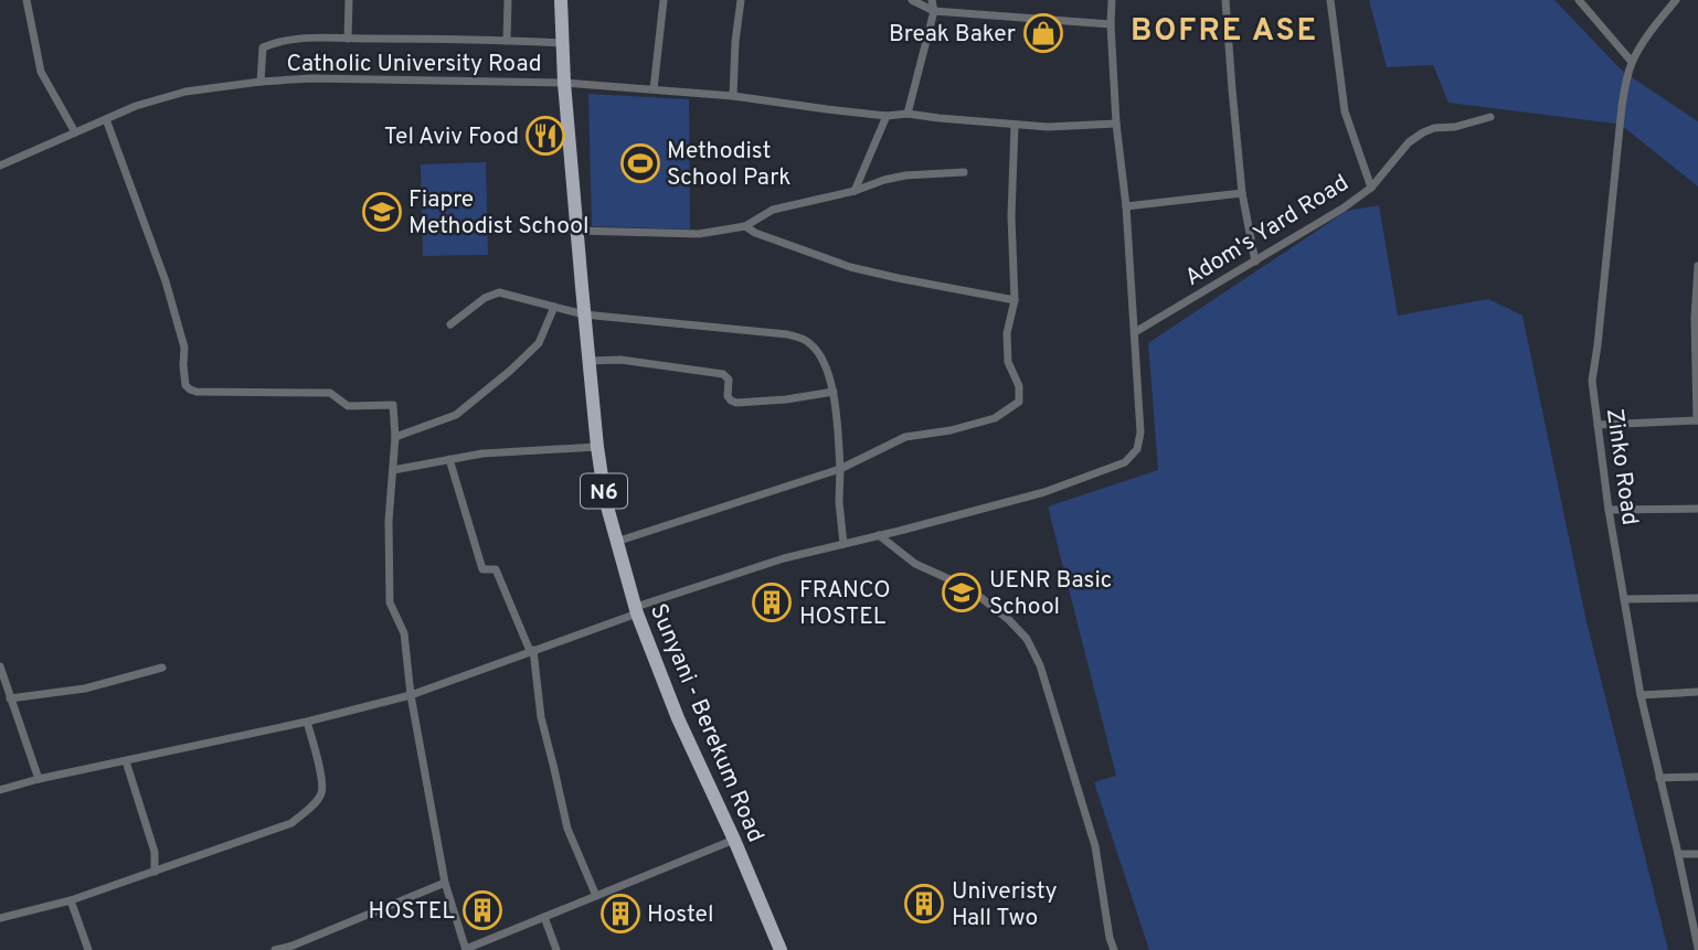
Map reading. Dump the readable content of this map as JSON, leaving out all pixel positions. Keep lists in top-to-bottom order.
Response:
{
  "streets": {
    "main road": ["N6", "Sunyani - Berekum Road"],
    "street": ["Catholic University Road", "Adom's Yard Road", "Zinko Road"]
  },
  "crossings": [
    ["Catholic University Road", "Sunyani - Berekum Road"]
  ],
  "districts": ["BOFRE ASE"],
  "places": {
    "shop": ["Break Baker"],
    "restaurant": ["Tel Aviv Food"],
    "sports": ["Methodist School Park"],
    "school or university": ["Fiapre Methodist School", "UENR Basic School"],
    "building": [
      "FRANCO HOSTEL",
      "Univeristy Hall Two",
      "HOSTEL",
      "Hostel"
    ]
  }
}
